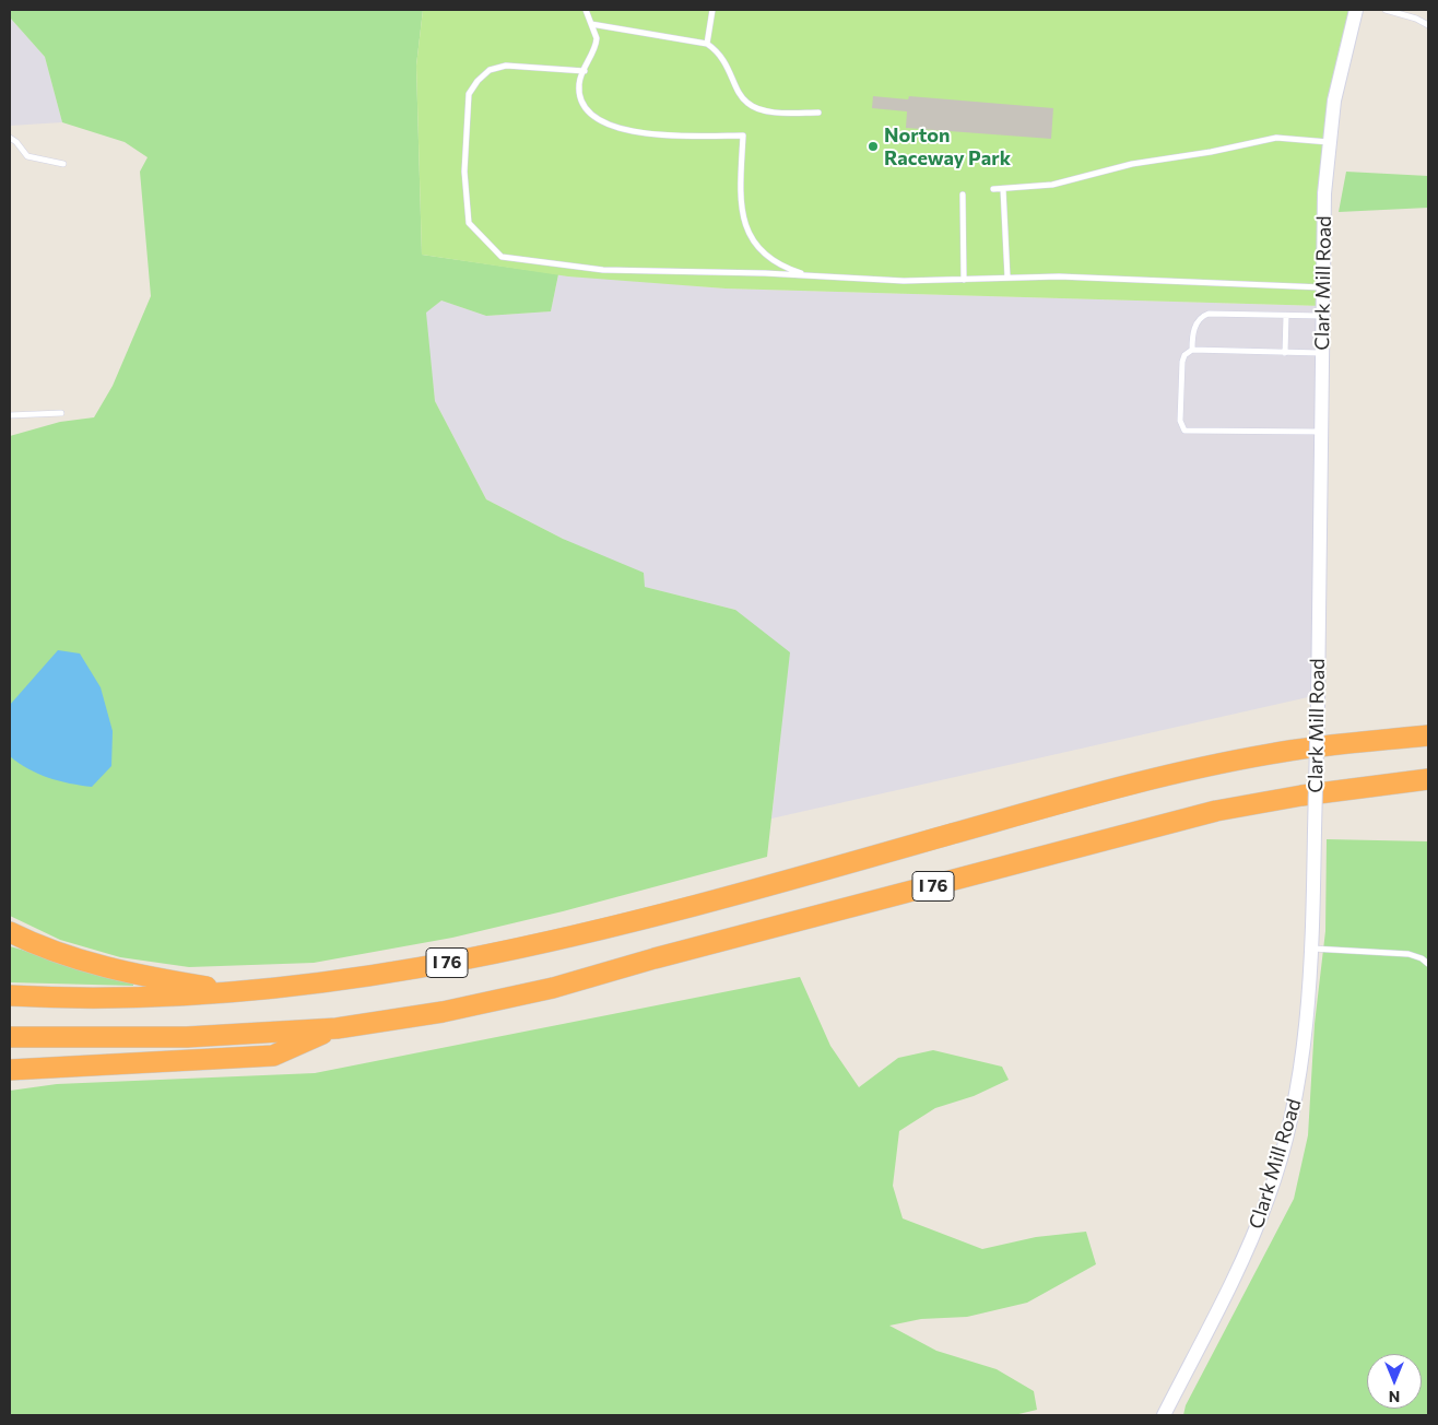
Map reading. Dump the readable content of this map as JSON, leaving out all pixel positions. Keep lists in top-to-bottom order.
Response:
{
  "streets": {
    "highway": ["I 76"],
    "street": ["Clark Mill Road"]
  },
  "places": ["Norton Raceway Park"],
  "north": "bottom"
}
